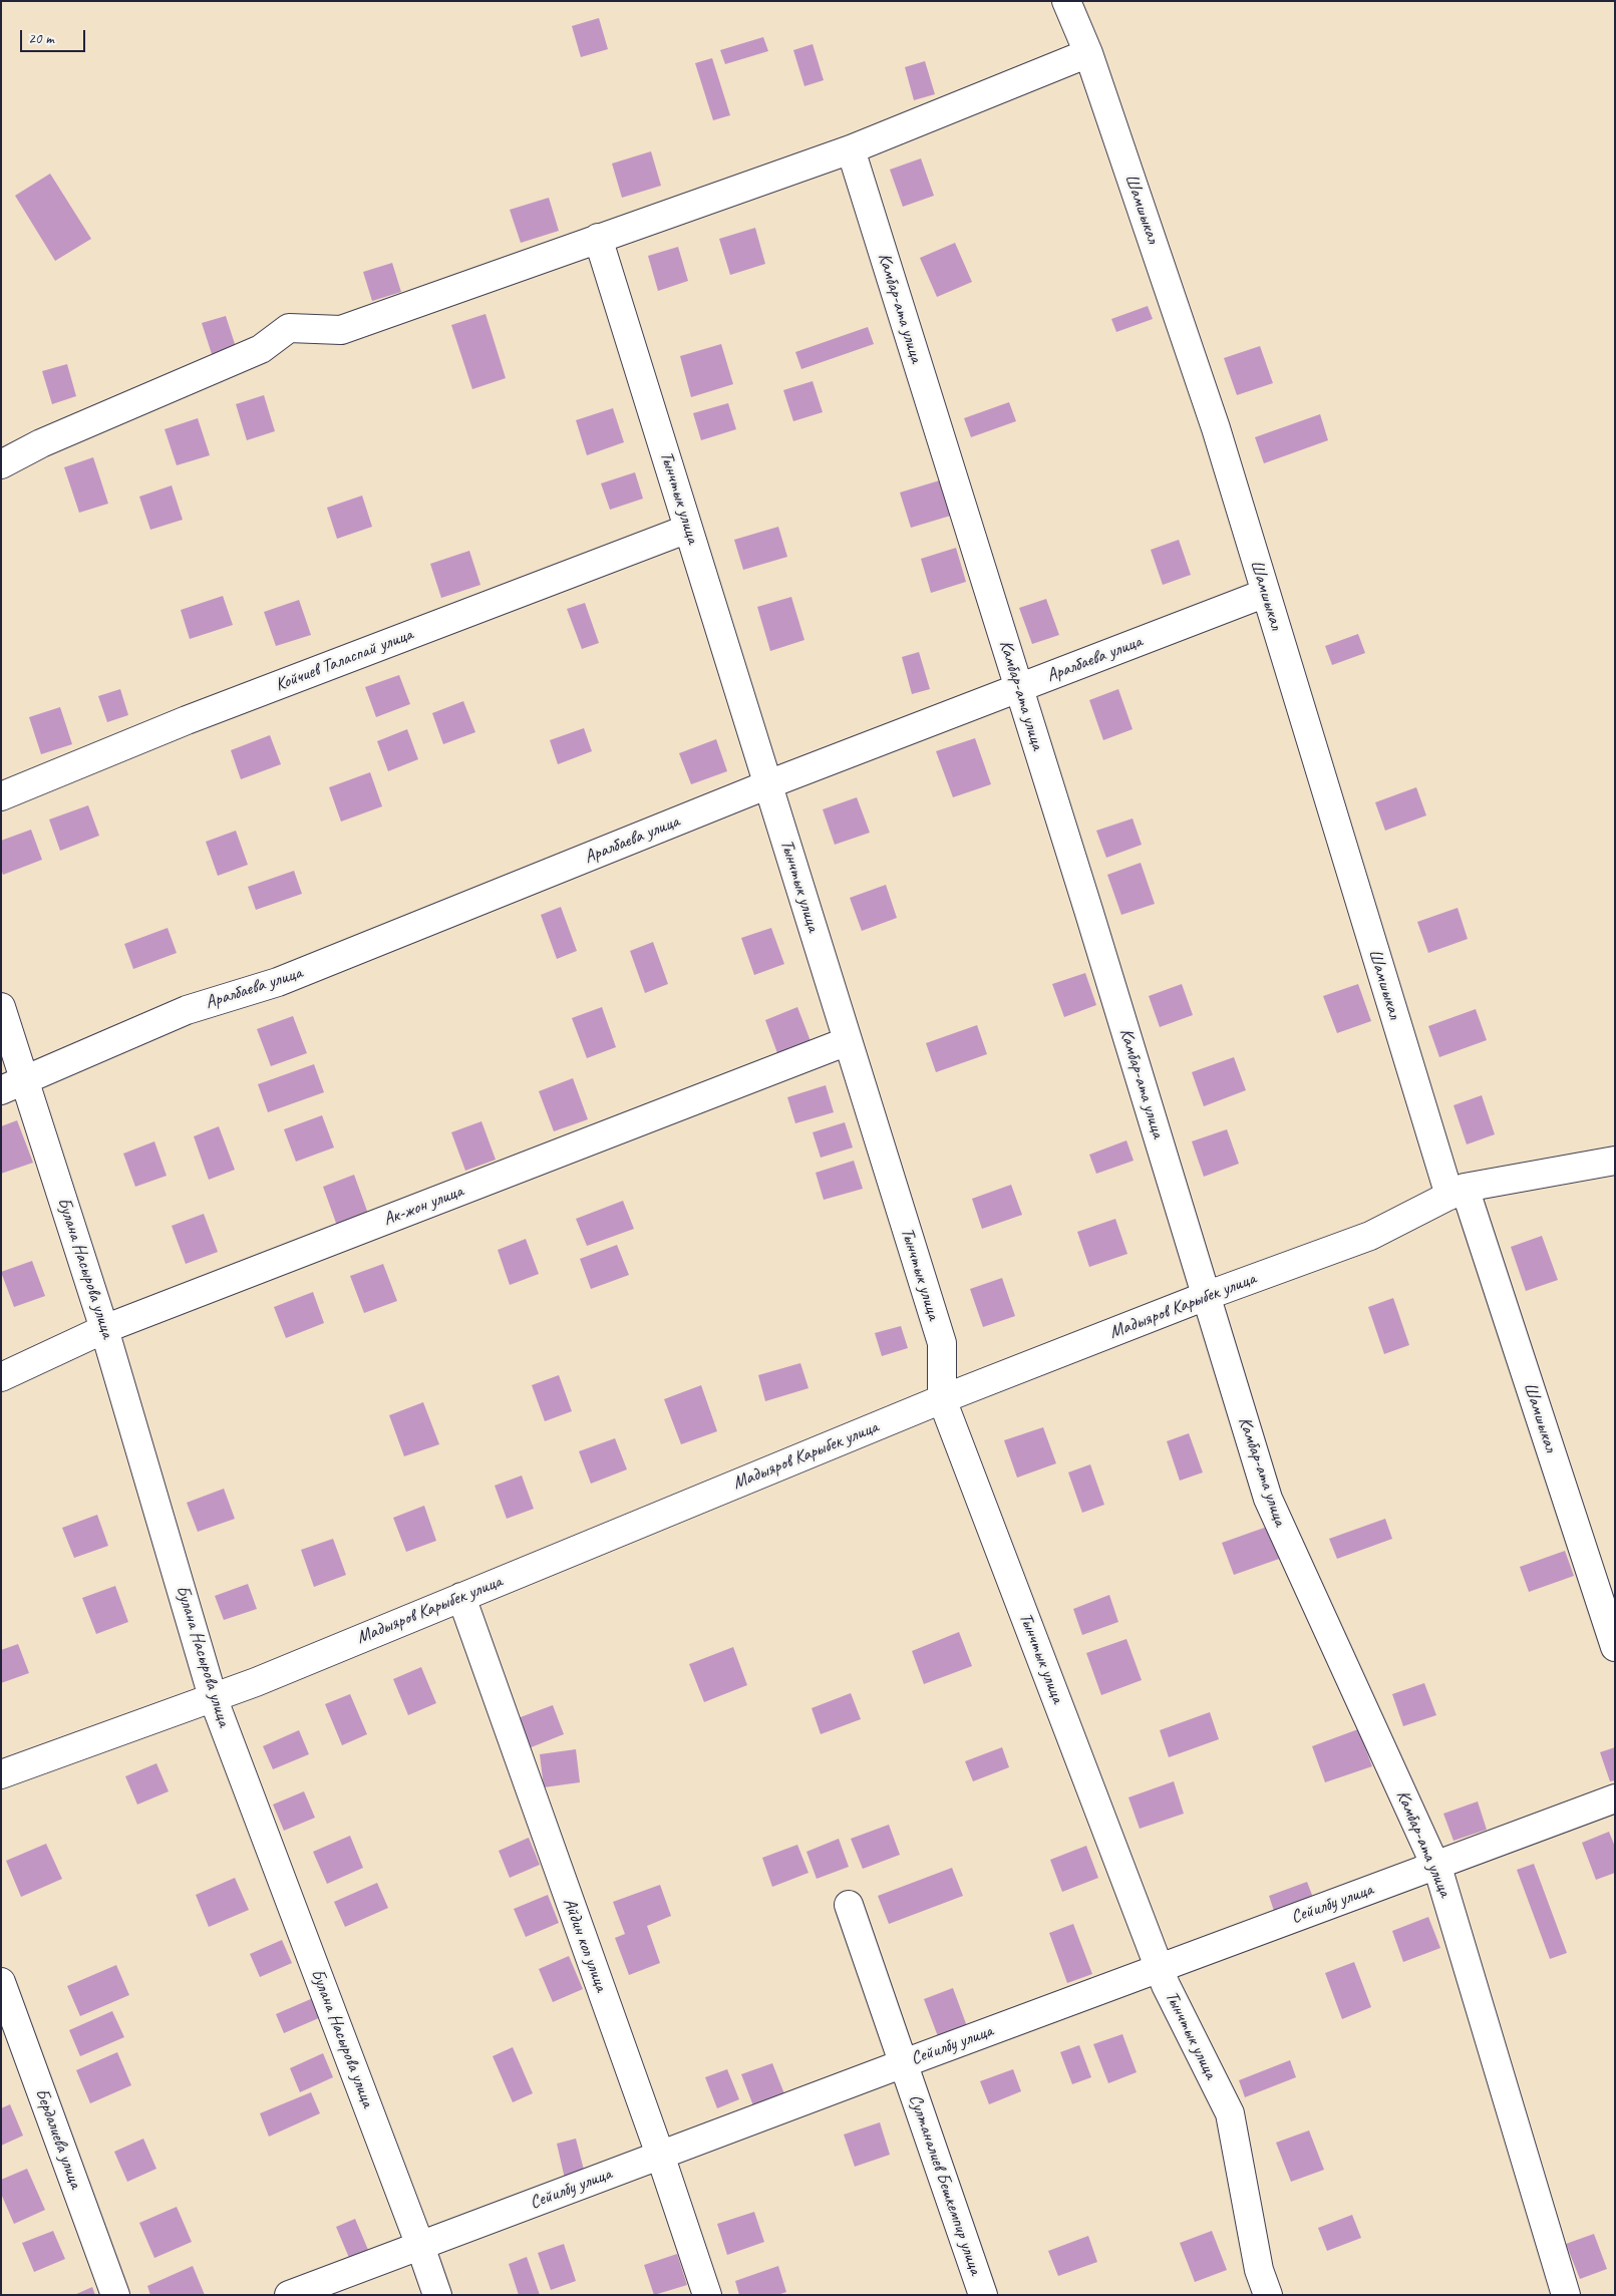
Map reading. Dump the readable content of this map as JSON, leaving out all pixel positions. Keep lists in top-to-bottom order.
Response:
{
  "streets": {
    "street": [
      "Шамшыкал",
      "Камбар-ата улица",
      "Тынчтык улица",
      "Аралбаева улица",
      "Койчиев Таласпай улица",
      "Ак-жон улица",
      "Булана Насырова улица",
      "Мадыяров Карыбек улица",
      "Сейилбу улица",
      "Айдин кол улица",
      "Бердалиева улица",
      "Султаналиев Бешкемпир улица"
    ]
  },
  "crossings": [
    ["Шамшыкал", "Аралбаева улица"],
    ["Шамшыкал", "Мадыяров Карыбек улица"],
    ["Камбар-ата улица", "Аралбаева улица"],
    ["Камбар-ата улица", "Мадыяров Карыбек улица"],
    ["Камбар-ата улица", "Сейилбу улица"],
    ["Тынчтык улица", "Аралбаева улица"],
    ["Тынчтык улица", "Койчиев Таласпай улица"],
    ["Тынчтык улица", "Ак-жон улица"],
    ["Тынчтык улица", "Мадыяров Карыбек улица"],
    ["Тынчтык улица", "Сейилбу улица"],
    ["Аралбаева улица", "Булана Насырова улица"],
    ["Ак-жон улица", "Булана Насырова улица"],
    ["Булана Насырова улица", "Мадыяров Карыбек улица"],
    ["Булана Насырова улица", "Сейилбу улица"],
    ["Мадыяров Карыбек улица", "Айдин кол улица"],
    ["Сейилбу улица", "Айдин кол улица"],
    ["Сейилбу улица", "Султаналиев Бешкемпир улица"]
  ],
  "scale_bar": "20 m"
}
